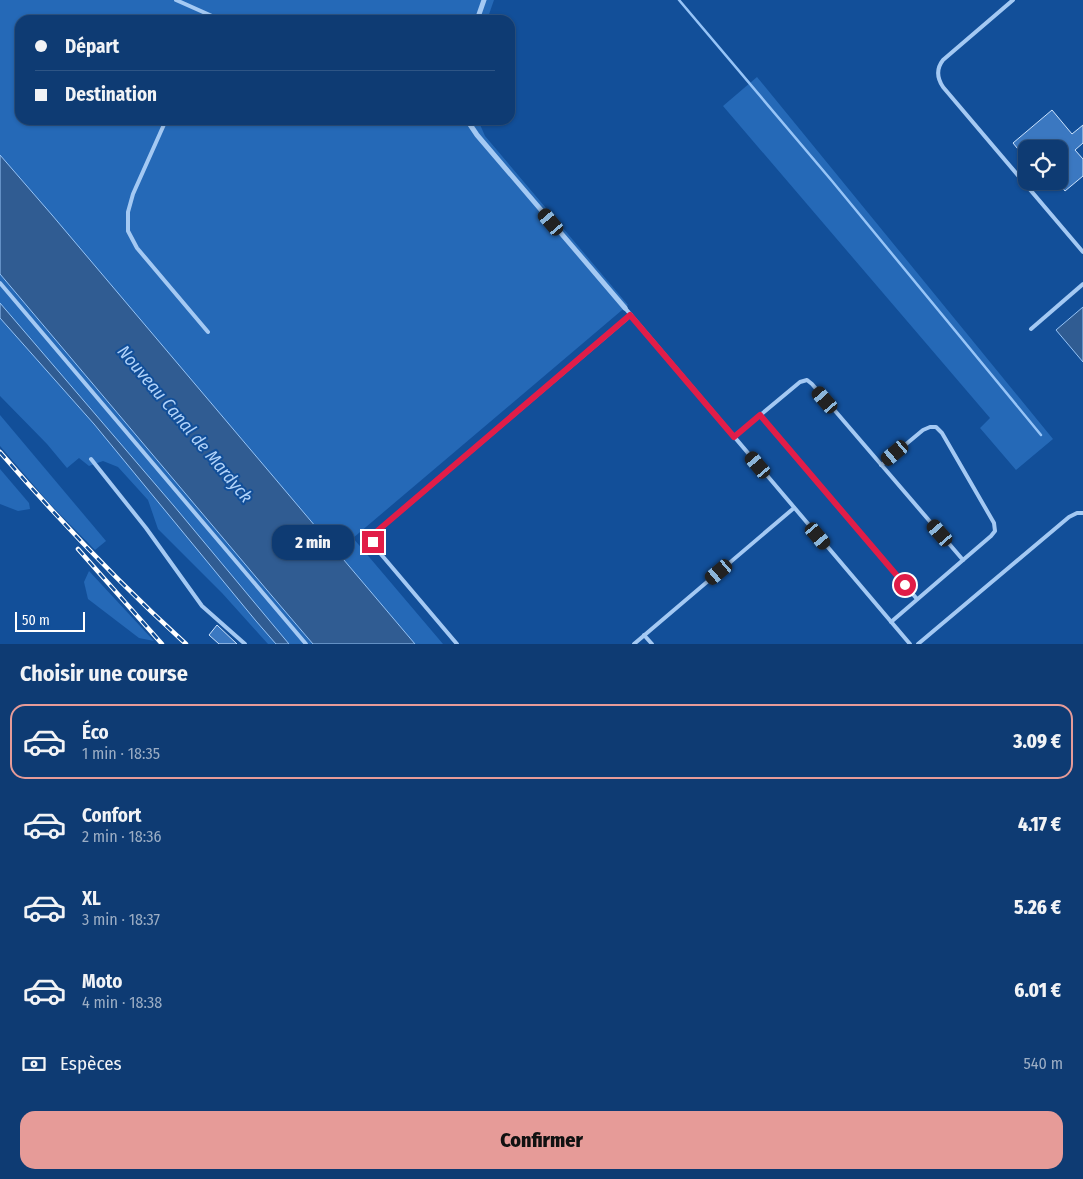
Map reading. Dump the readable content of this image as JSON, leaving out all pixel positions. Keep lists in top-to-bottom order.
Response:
{
  "water": ["Nouveau Canal de Mardyck"],
  "scale_bar": "50 m",
  "page": {
    "banner": ["Départ", "Destination"],
    "bubble": "2 min",
    "scale": "50 m",
    "heading": "Choisir une course",
    "list": [
      {
        "name": "Éco",
        "note": "1 min · 18:35",
        "value": "3.09 €"
      },
      {
        "name": "Confort",
        "note": "2 min · 18:36",
        "value": "4.17 €"
      },
      {
        "name": "XL",
        "note": "3 min · 18:37",
        "value": "5.26 €"
      },
      {
        "name": "Moto",
        "note": "4 min · 18:38",
        "value": "6.01 €"
      }
    ],
    "pay": ["Espèces", "540 m"],
    "buttons": "Confirmer"
  }
}
